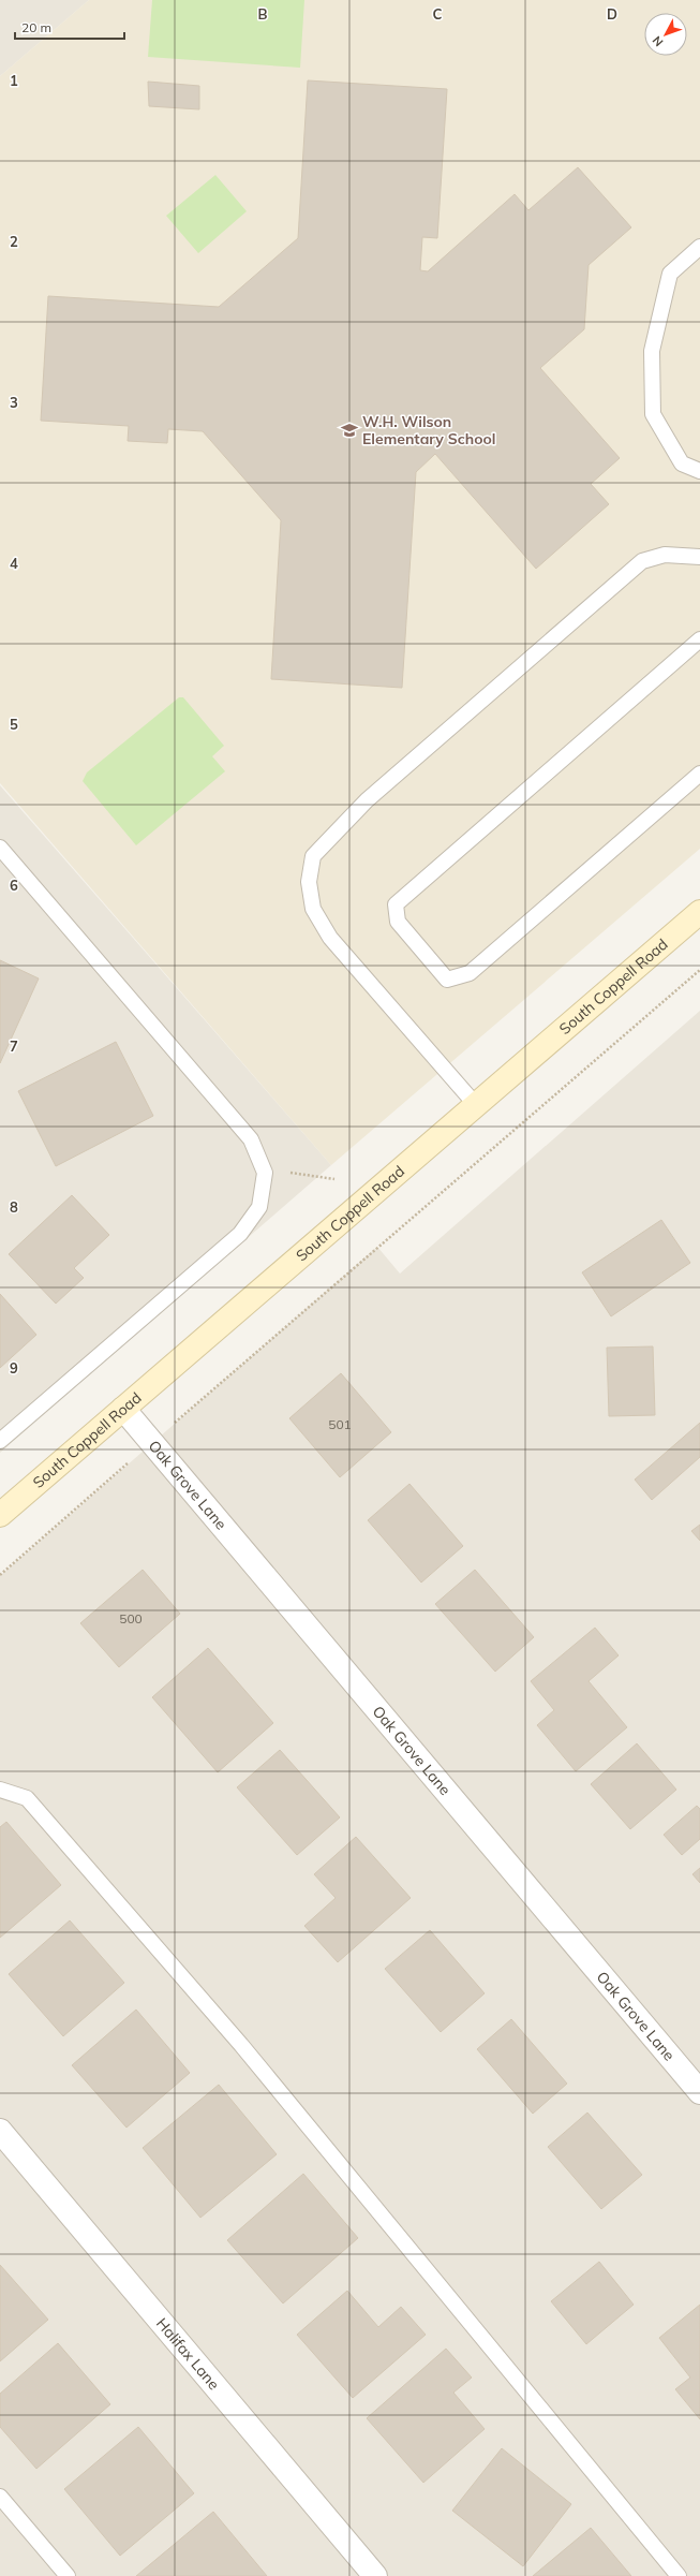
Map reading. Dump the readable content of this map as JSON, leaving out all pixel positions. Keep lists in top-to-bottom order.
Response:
{
  "streets": {
    "street": ["South Coppell Road", "Oak Grove Lane", "Halifax Lane"]
  },
  "crossings": [
    ["South Coppell Road", "Oak Grove Lane"]
  ],
  "places": {
    "school or university": ["W.H. Wilson Elementary School"]
  },
  "house_numbers": ["501", "500"],
  "scale_bar": "20 m",
  "north": "bottom left",
  "grid": {
    "columns": ["B", "C", "D"],
    "rows": [
      "1",
      "2",
      "3",
      "4",
      "5",
      "6",
      "7",
      "8",
      "9"
    ]
  }
}
